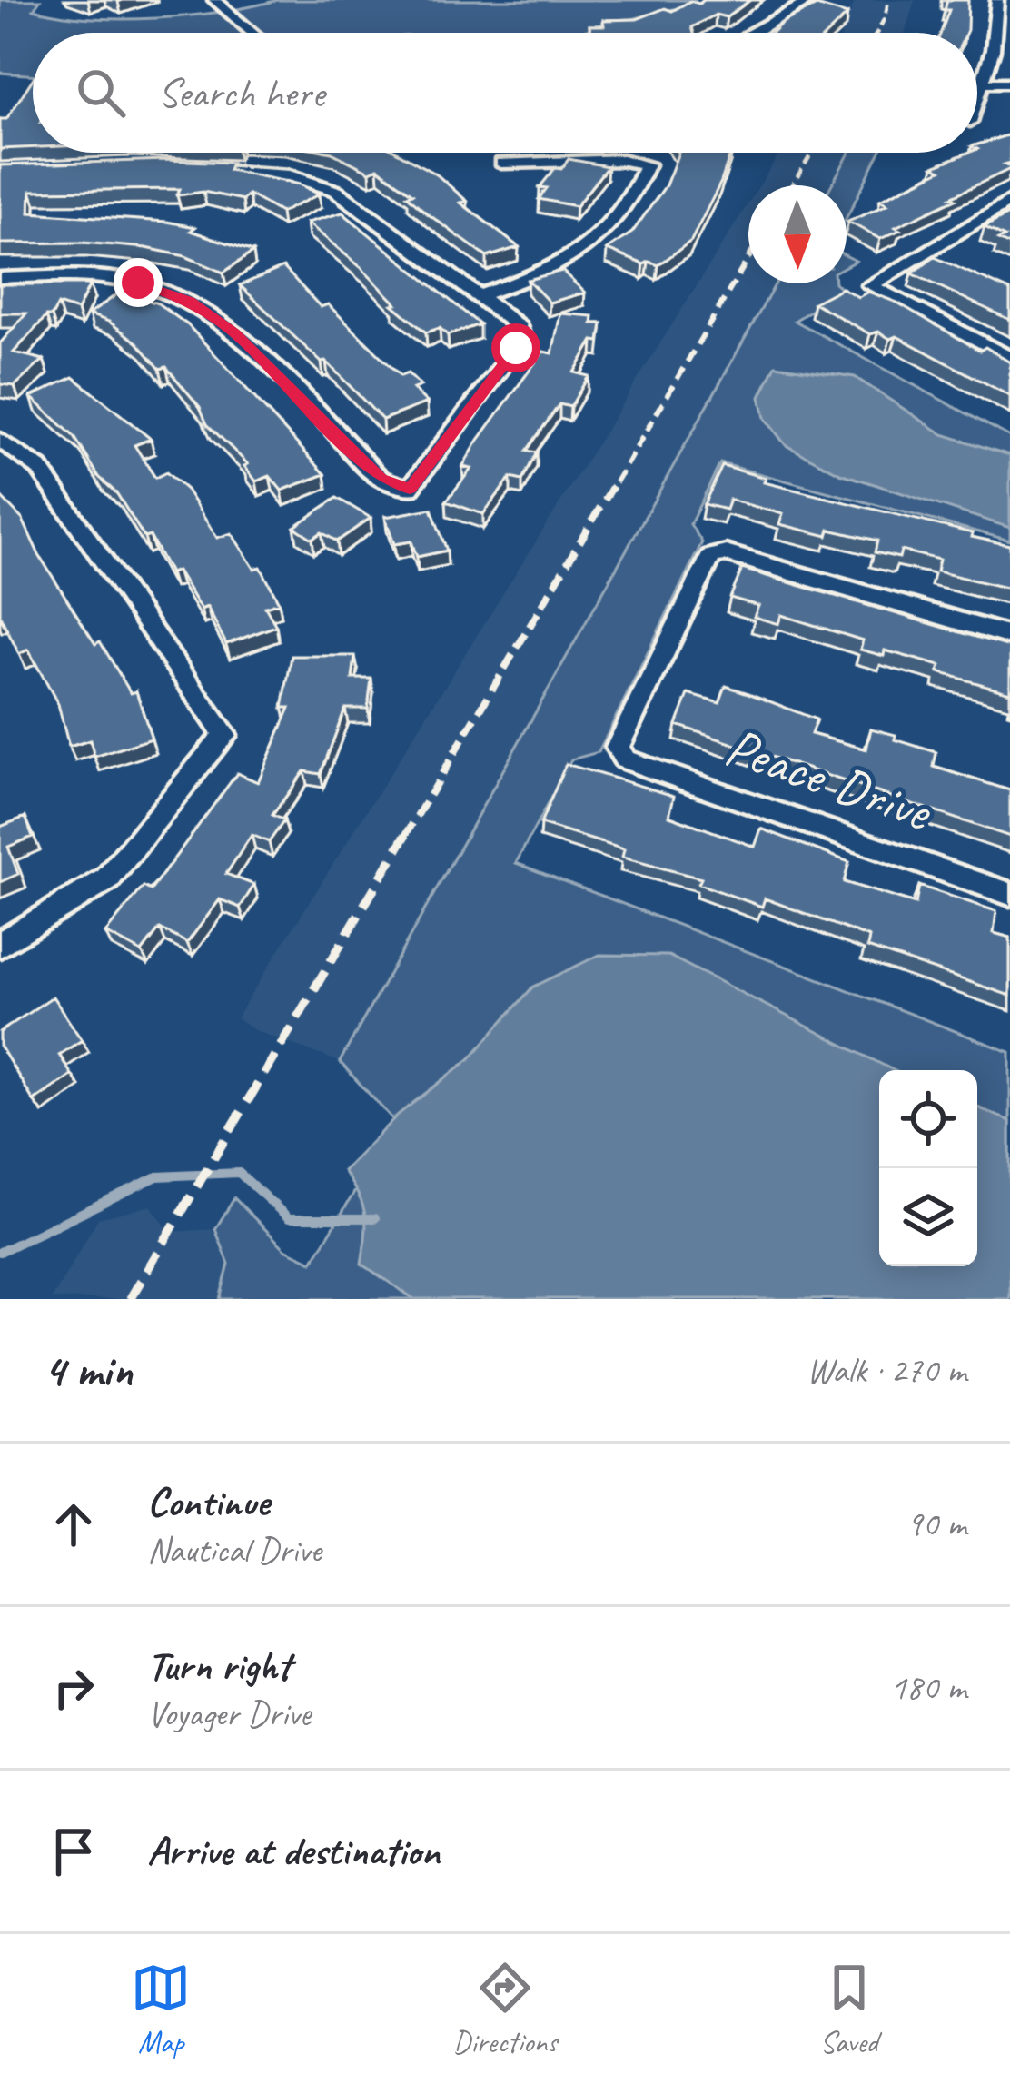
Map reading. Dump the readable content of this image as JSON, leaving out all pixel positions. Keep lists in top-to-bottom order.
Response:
{
  "streets": {
    "street": ["Peace Drive"]
  },
  "north": "bottom",
  "page": {
    "search": "Search here",
    "heading": ["4 min", "Walk · 270 m"],
    "list": [
      ["Continue", "Nautical Drive", "90 m"],
      ["Turn right", "Voyager Drive", "180 m"],
      "Arrive at destination"
    ],
    "nav": ["Map", "Directions", "Saved"]
  }
}
